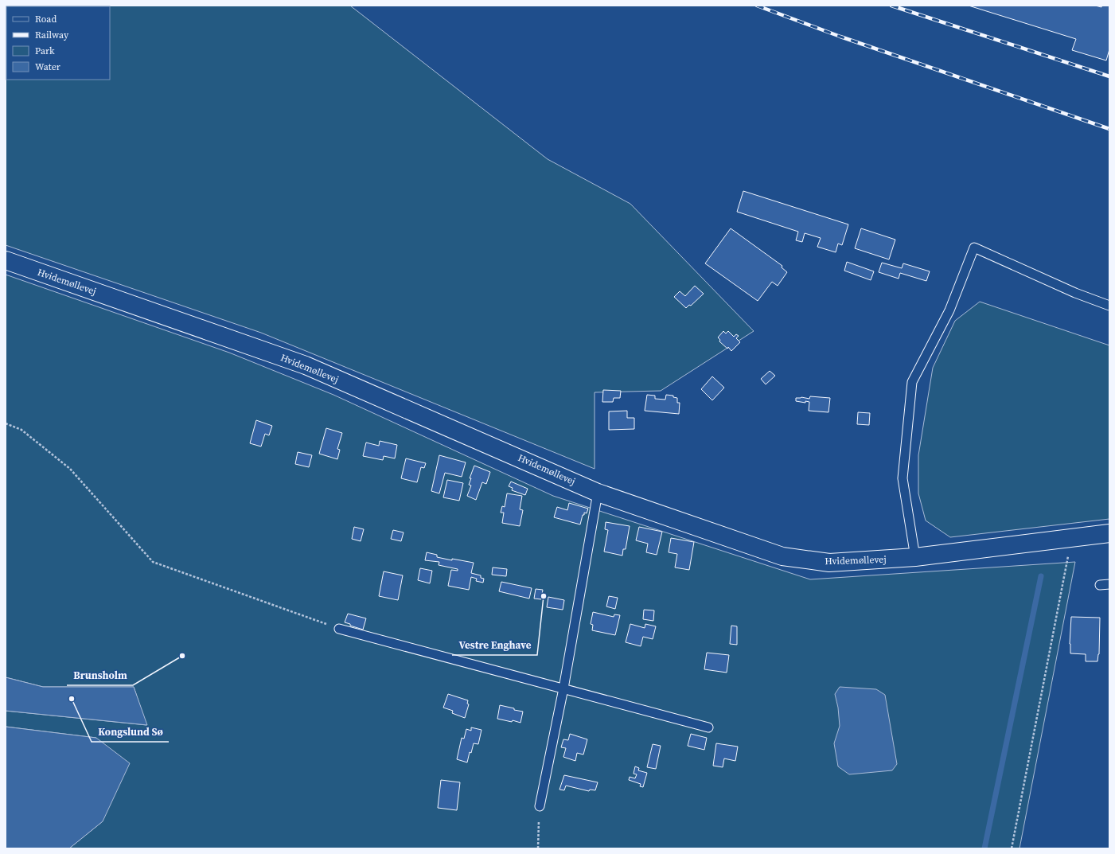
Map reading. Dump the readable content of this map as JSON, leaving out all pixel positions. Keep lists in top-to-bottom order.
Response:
{
  "streets": {
    "street": ["Hvidemøllevej"]
  },
  "places": ["Vestre Enghave", "Brunsholm", "Kongslund Sø"],
  "legend": [
    "Road",
    "Railway",
    "Park",
    "Water"
  ]
}
